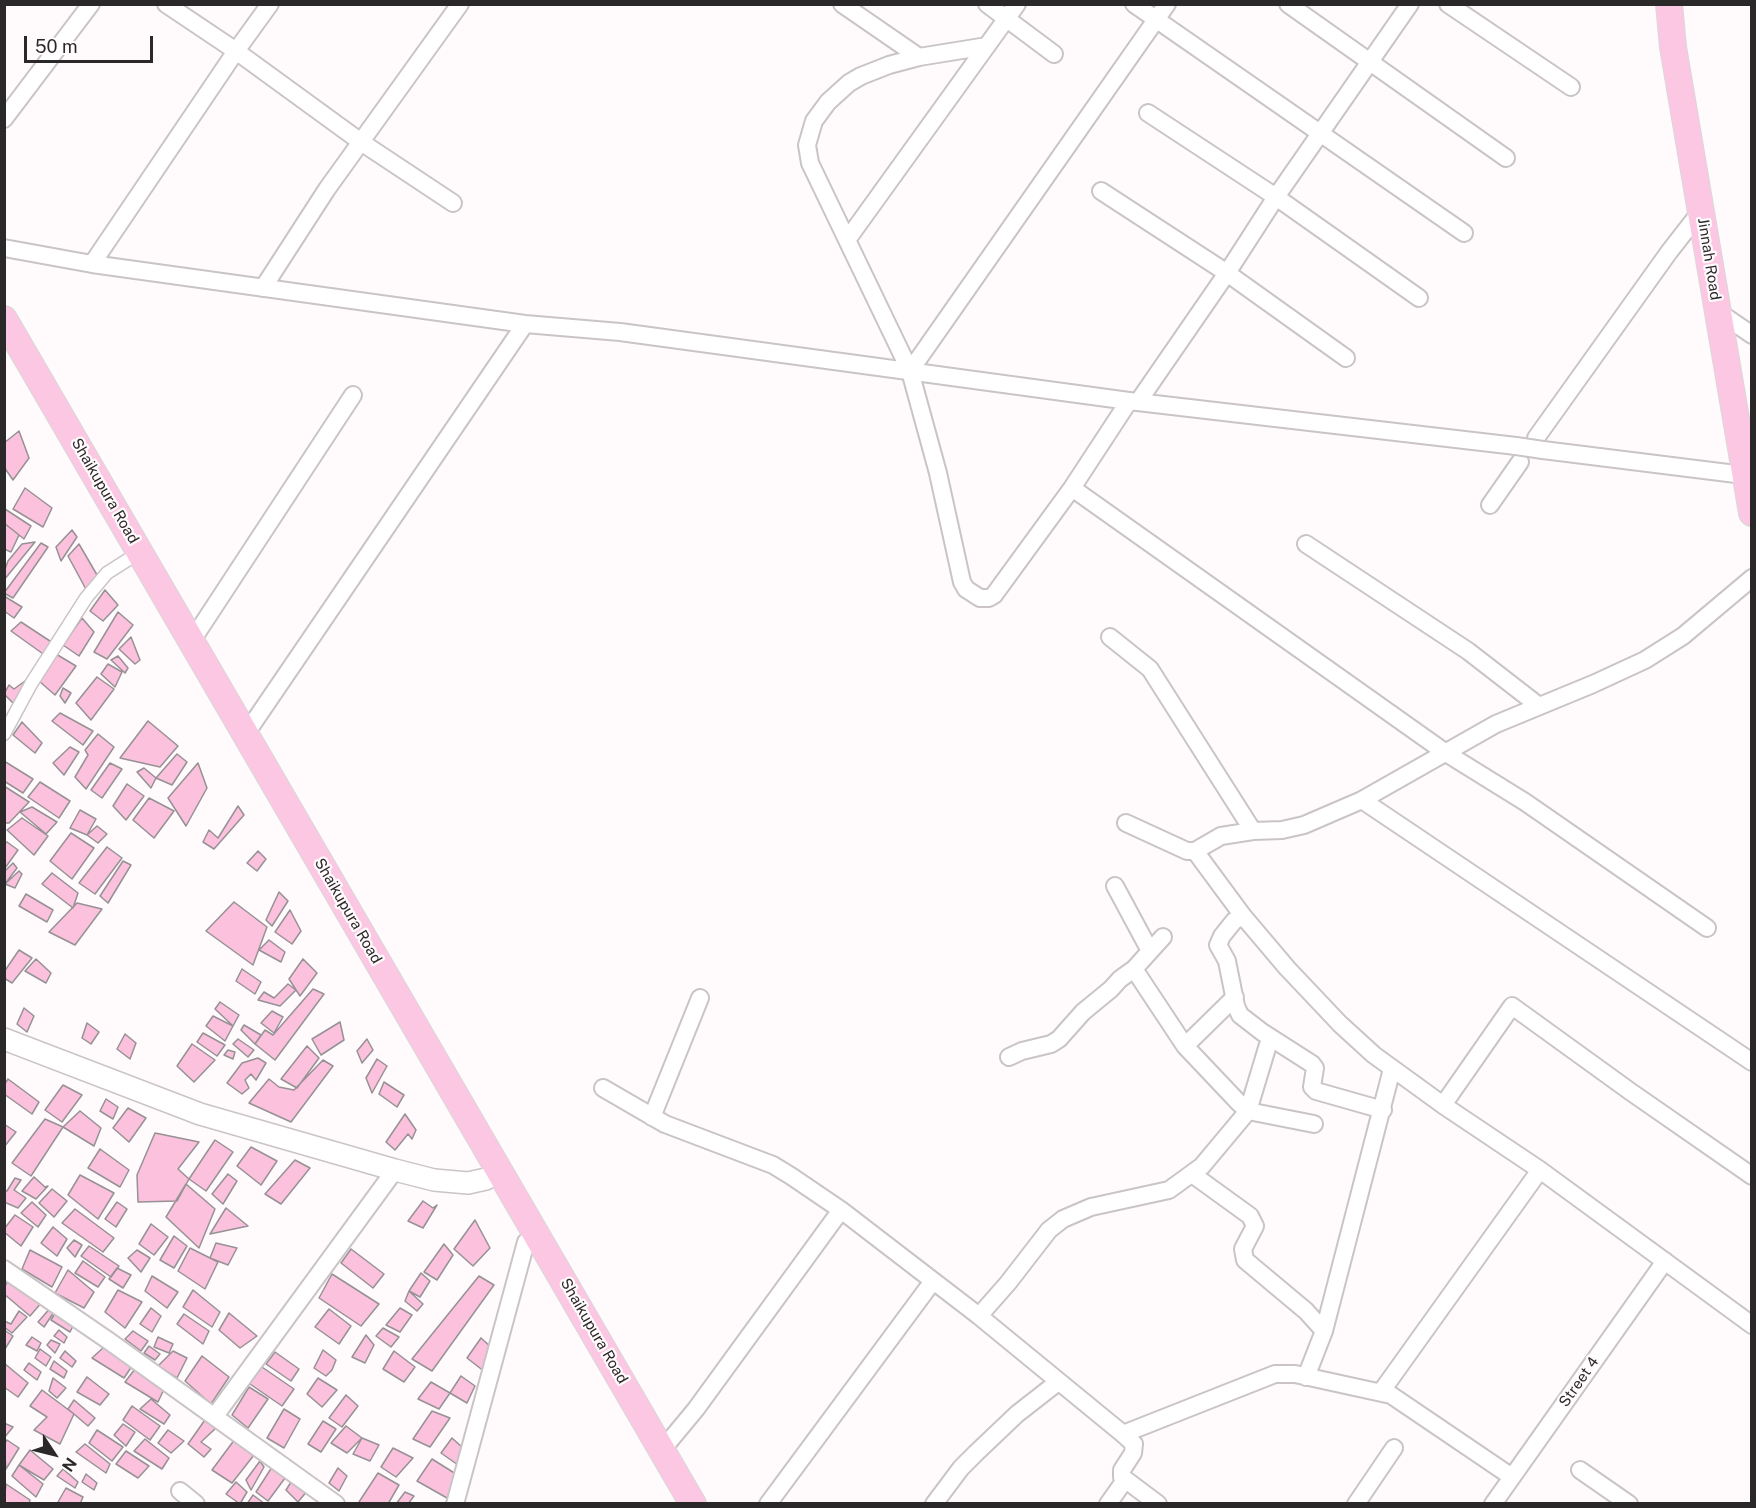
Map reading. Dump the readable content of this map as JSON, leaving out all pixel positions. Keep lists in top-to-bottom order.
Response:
{
  "streets": {
    "main road": ["Jinnah Road", "Shaikupura Road"],
    "street": ["Street 4"]
  },
  "scale_bar": "50 m",
  "north": "bottom right"
}
